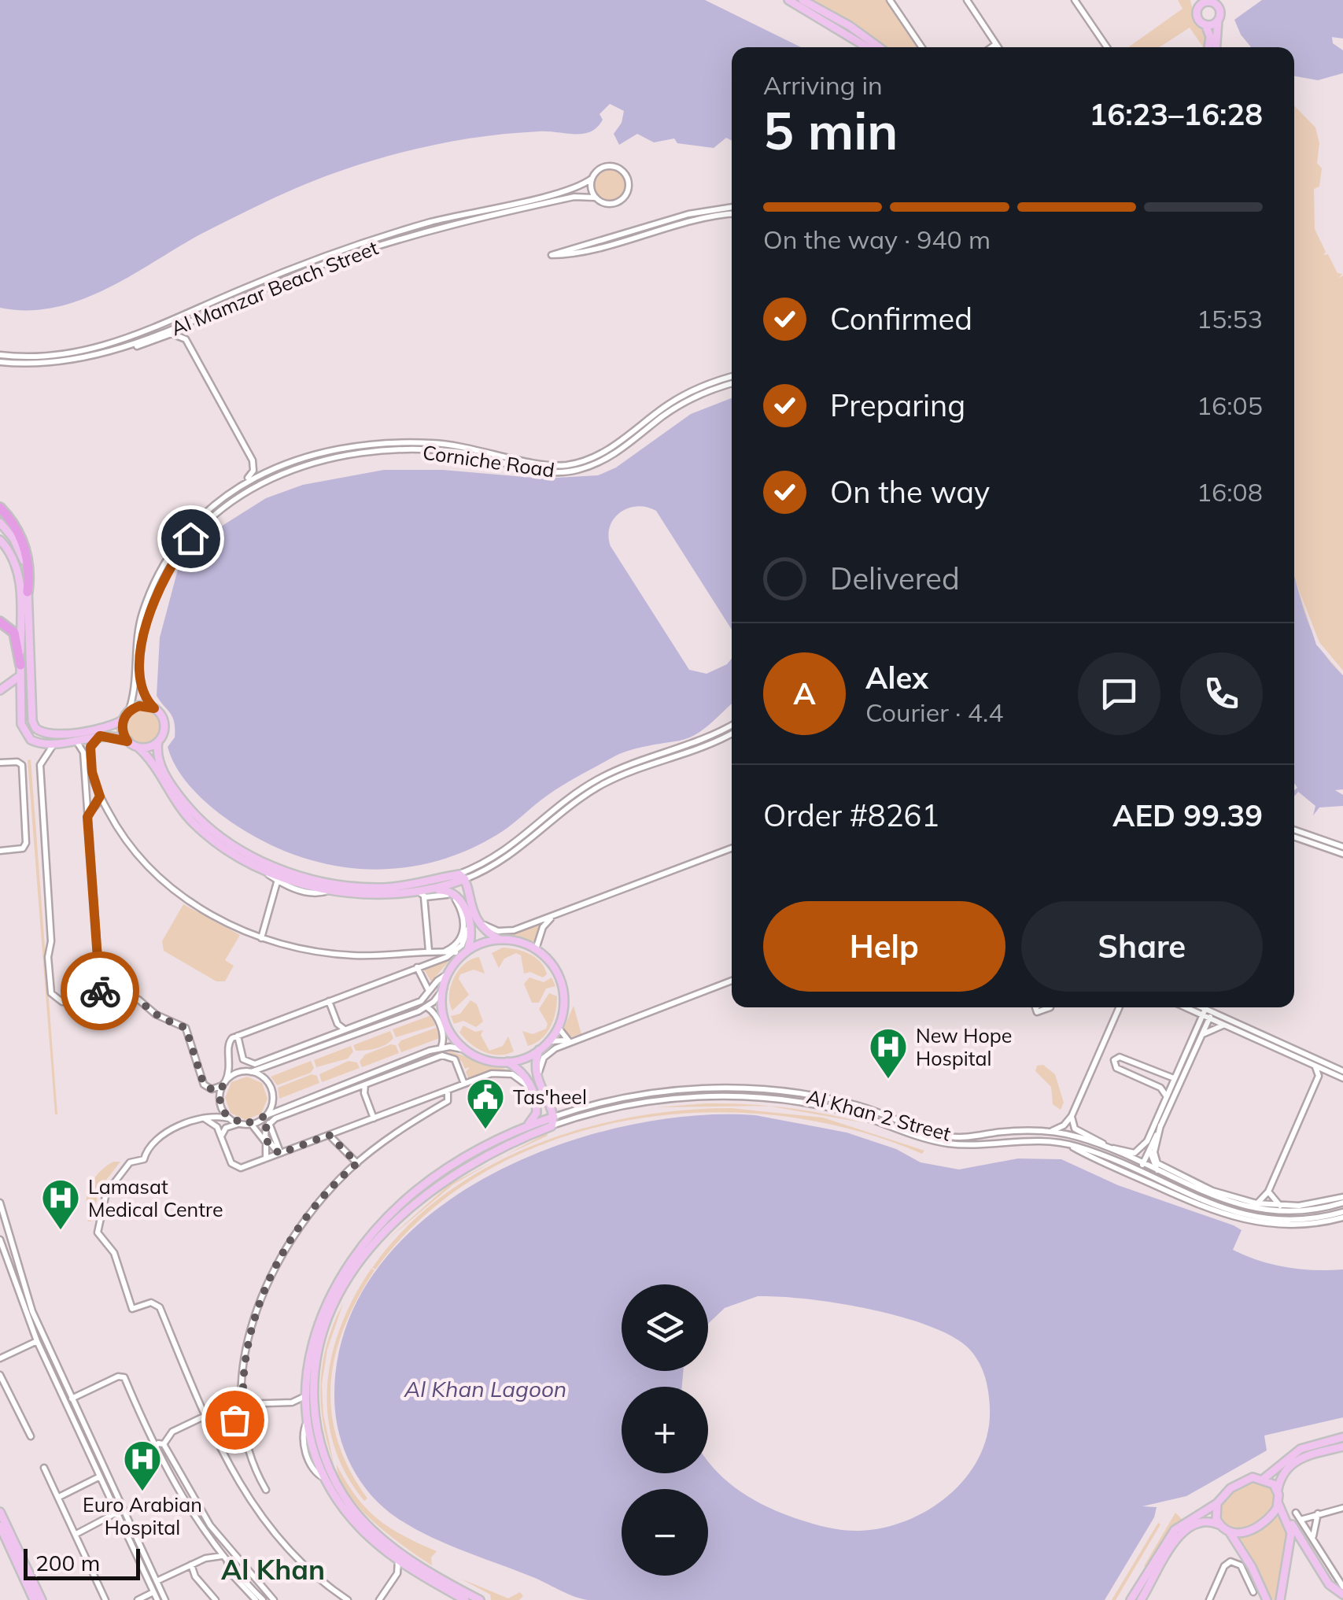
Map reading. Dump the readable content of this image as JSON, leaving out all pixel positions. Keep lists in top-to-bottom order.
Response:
{
  "streets": {
    "main road": ["Al Khan 2 Street"],
    "street": ["Al Mamzar Beach Street", "Corniche Road"]
  },
  "districts": ["Al Khan"],
  "water": ["Al Khan Lagoon"],
  "places": {
    "hospital": ["New Hope Hospital", "Lamasat Medical Centre", "Euro Arabian Hospital"],
    "public building": ["Tas'heel"]
  },
  "scale_bar": "200 m",
  "page": {
    "heading": ["5 min", "Arriving in", "16:23–16:28"],
    "panel": [
      "Alex",
      "Courier · 4.4",
      "Order #8261",
      "AED 99.39"
    ],
    "bar": "On the way · 940 m",
    "list": [
      ["Confirmed", "15:53"],
      ["Preparing", "16:05"],
      ["On the way", "16:08"],
      "Delivered"
    ],
    "round": "A",
    "buttons": ["Help", "Share"],
    "map_buttons": ["+", "−"],
    "scale": "200 m"
  }
}
